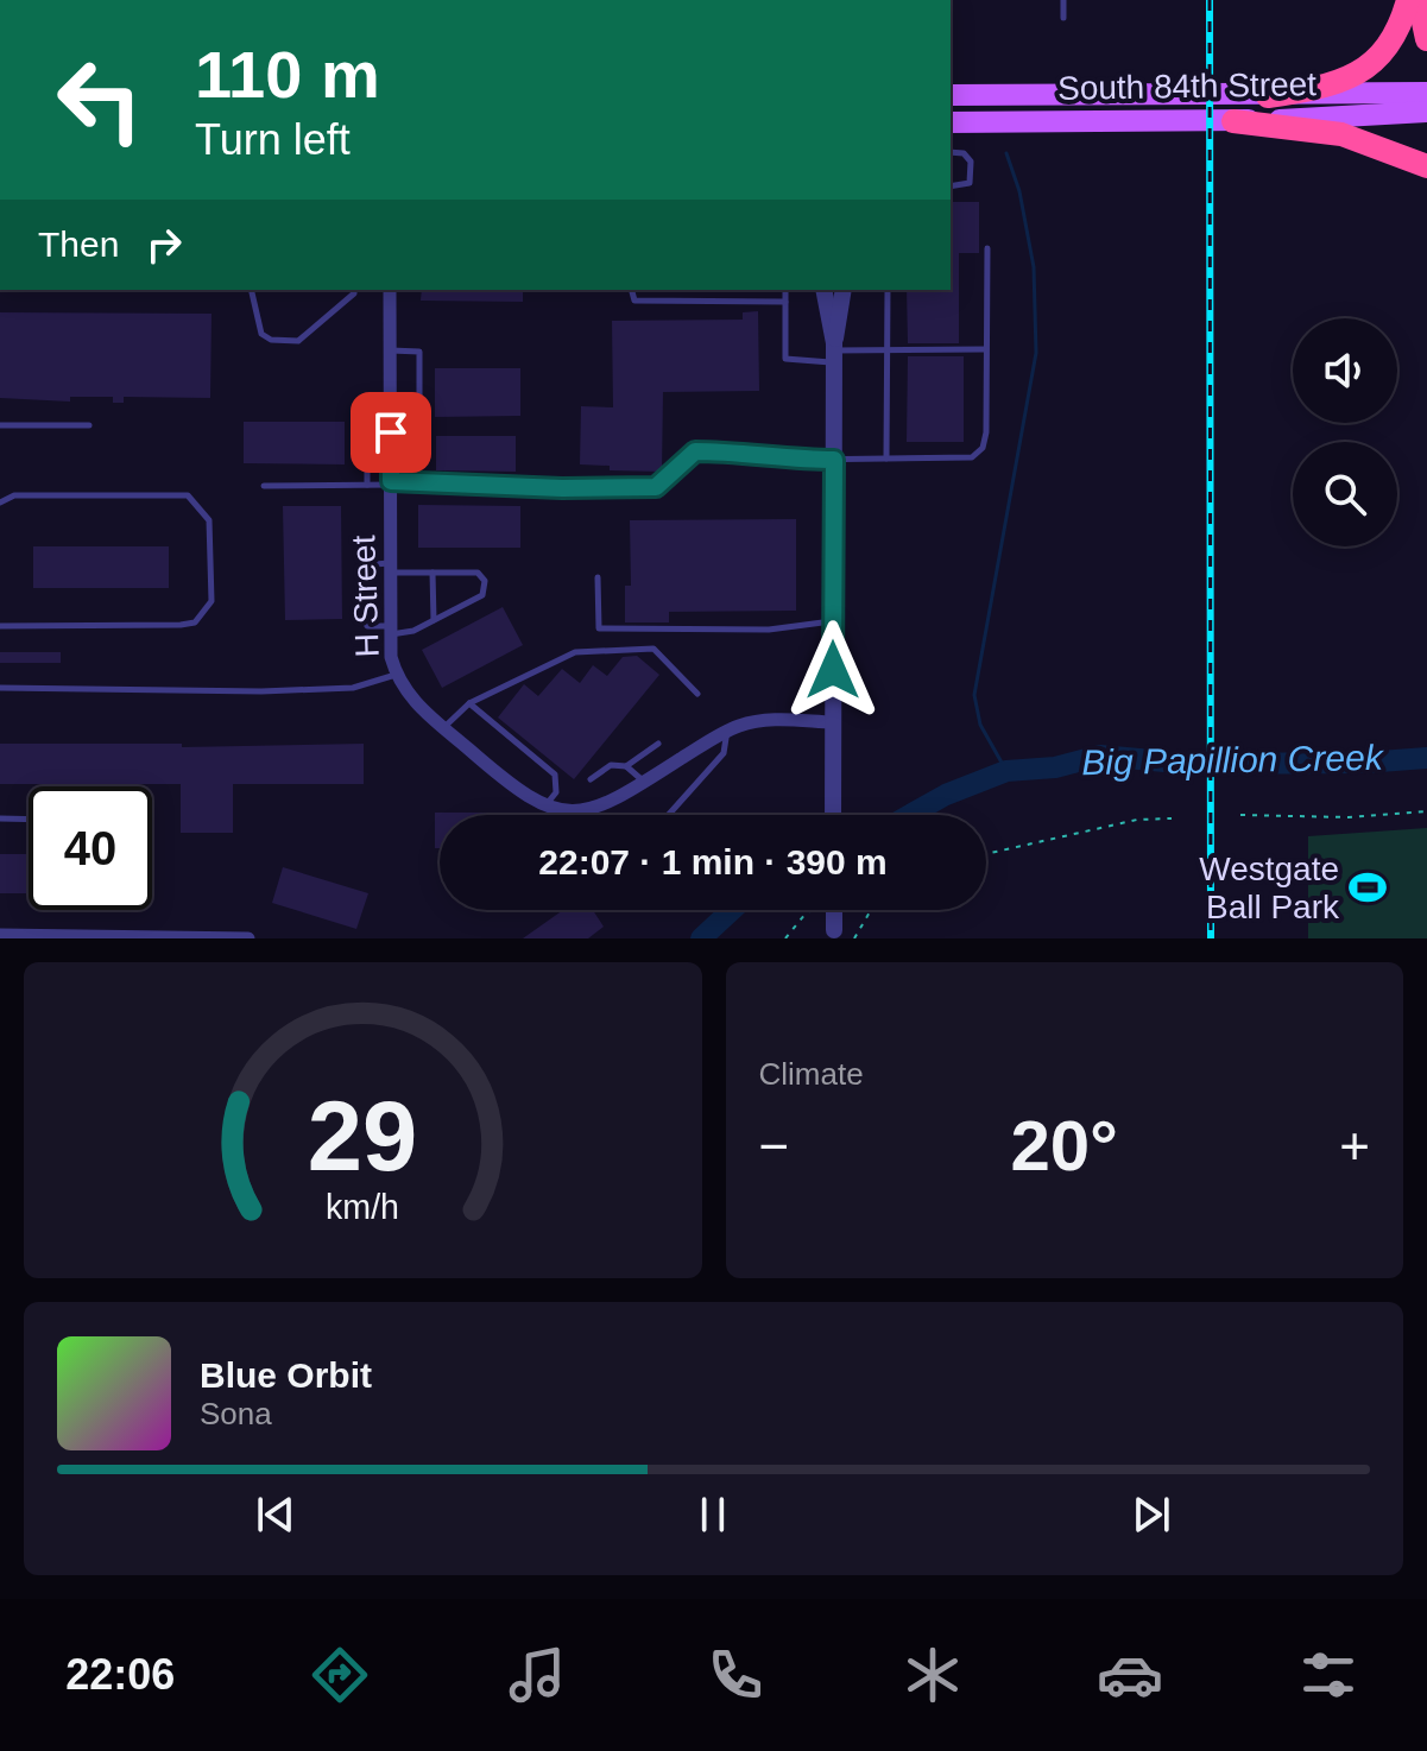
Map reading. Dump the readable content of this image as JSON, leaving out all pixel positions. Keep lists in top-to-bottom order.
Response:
{
  "streets": {
    "main road": ["South 84th Street"],
    "street": ["H Street"]
  },
  "water": ["Big Papillion Creek"],
  "places": {
    "sports": ["Westgate Ball Park"]
  },
  "page": {
    "turn": ["110 m", "Turn left"],
    "then": "Then",
    "limit": "40",
    "trip": "22:07 · 1 min · 390 m",
    "tile": "Climate",
    "heat": ["−", "20°", "+"],
    "song": ["Blue Orbit", "Sona"],
    "tabs": "22:06",
    "gauge": ["29", "km/h"]
  }
}
